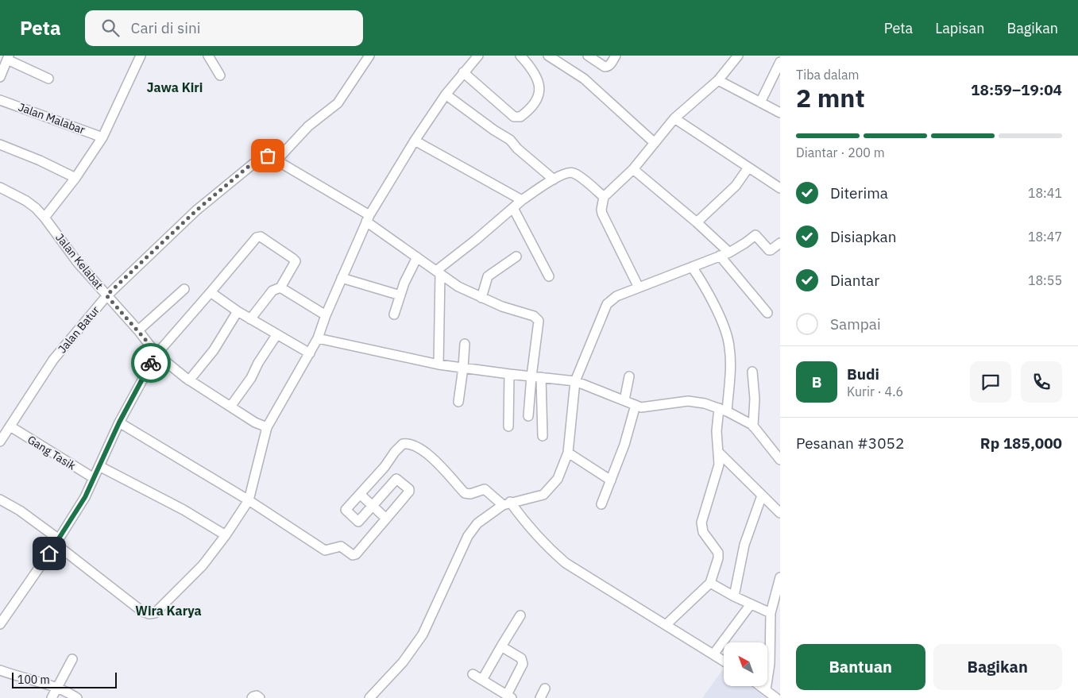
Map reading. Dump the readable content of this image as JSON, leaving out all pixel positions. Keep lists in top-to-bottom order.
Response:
{
  "streets": {
    "street": [
      "Jalan Malabar",
      "Jalan Kelabat",
      "Jalan Batur",
      "Gang Tasik"
    ]
  },
  "crossings": [
    ["Jalan Kelabat", "Jalan Batur"],
    ["Jalan Batur", "Gang Tasik"]
  ],
  "districts": ["Jawa Kiri", "Wira Karya"],
  "scale_bar": "100 m",
  "north": "top left",
  "page": {
    "header": "Peta",
    "search": "Cari di sini",
    "nav": ["Peta", "Lapisan", "Bagikan"],
    "heading": ["2 mnt", "Tiba dalam", "18:59–19:04"],
    "panel": [
      "Budi",
      "Kurir · 4.6",
      "Pesanan #3052",
      "Rp 185,000"
    ],
    "bar": "Diantar · 200 m",
    "list": [
      ["Diterima", "18:41"],
      ["Disiapkan", "18:47"],
      ["Diantar", "18:55"],
      "Sampai"
    ],
    "round": "B",
    "buttons": ["Bantuan", "Bagikan"],
    "scale": "100 m"
  }
}
